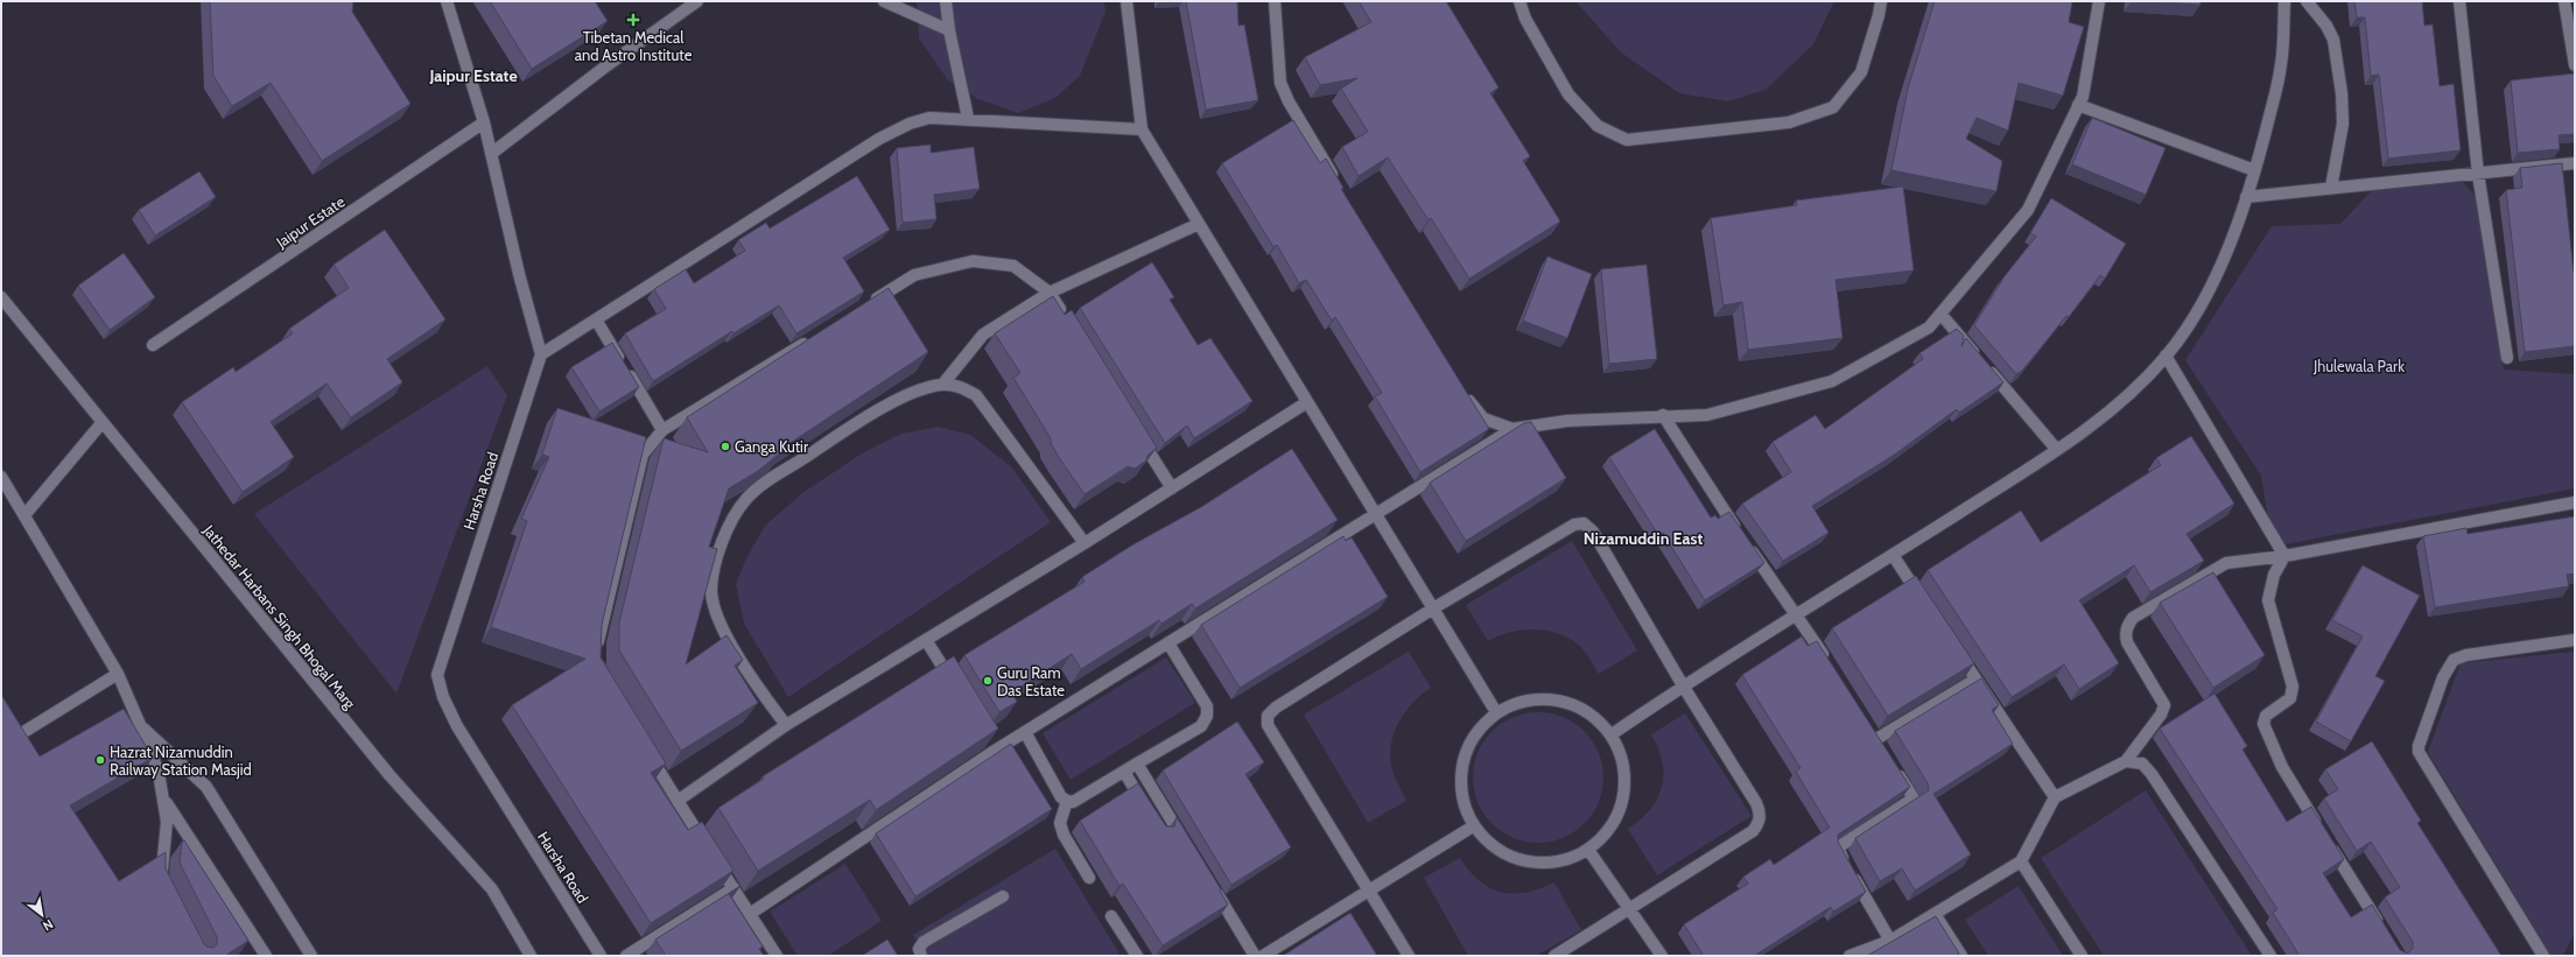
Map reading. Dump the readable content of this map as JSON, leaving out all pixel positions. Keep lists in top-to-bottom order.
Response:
{
  "streets": {
    "street": ["Jaipur Estate", "Harsha Road", "Jathedar Harbans Singh Bhogal Marg"]
  },
  "districts": ["Jaipur Estate", "Nizamuddin East"],
  "parks": ["Jhulewala Park"],
  "places": {
    "health": ["Tibetan Medical and Astro Institute"],
    "other": ["Ganga Kutir", "Guru Ram Das Estate", "Hazrat Nizamuddin Railway Station Masjid"]
  },
  "north": "bottom right"
}
